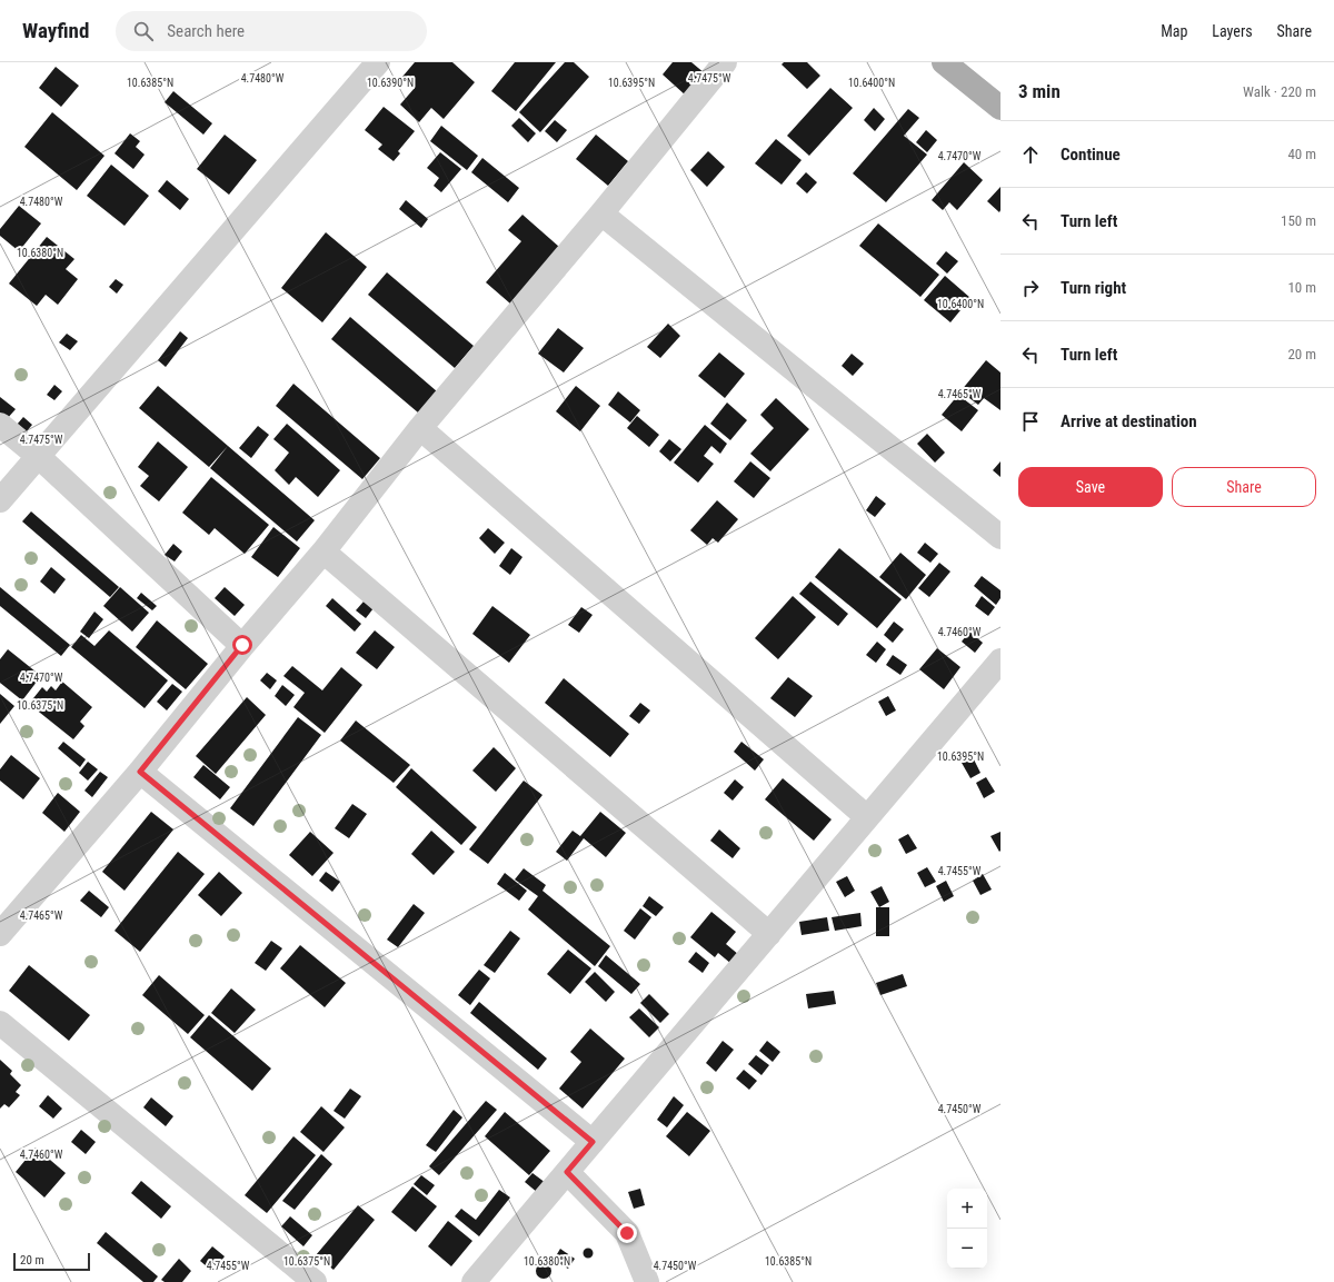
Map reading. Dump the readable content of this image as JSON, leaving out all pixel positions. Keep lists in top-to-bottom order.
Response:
{
  "scale_bar": "20 m",
  "page": {
    "header": "Wayfind",
    "search": "Search here",
    "nav": ["Map", "Layers", "Share"],
    "heading": ["3 min", "Walk · 220 m"],
    "list": [
      ["Continue", "40 m"],
      ["Turn left", "150 m"],
      ["Turn right", "10 m"],
      ["Turn left", "20 m"],
      "Arrive at destination"
    ],
    "buttons": ["Save", "Share"],
    "map_buttons": ["+", "−"],
    "scale": "20 m"
  },
  "coordinates": [
    "4.7480°W",
    "4.7475°W",
    "10.6385°N",
    "10.6390°N",
    "10.6395°N",
    "10.6400°N",
    "4.7470°W",
    "10.6380°N",
    "4.7465°W",
    "4.7460°W",
    "10.6375°N",
    "4.7455°W",
    "4.7450°W"
  ]
}
